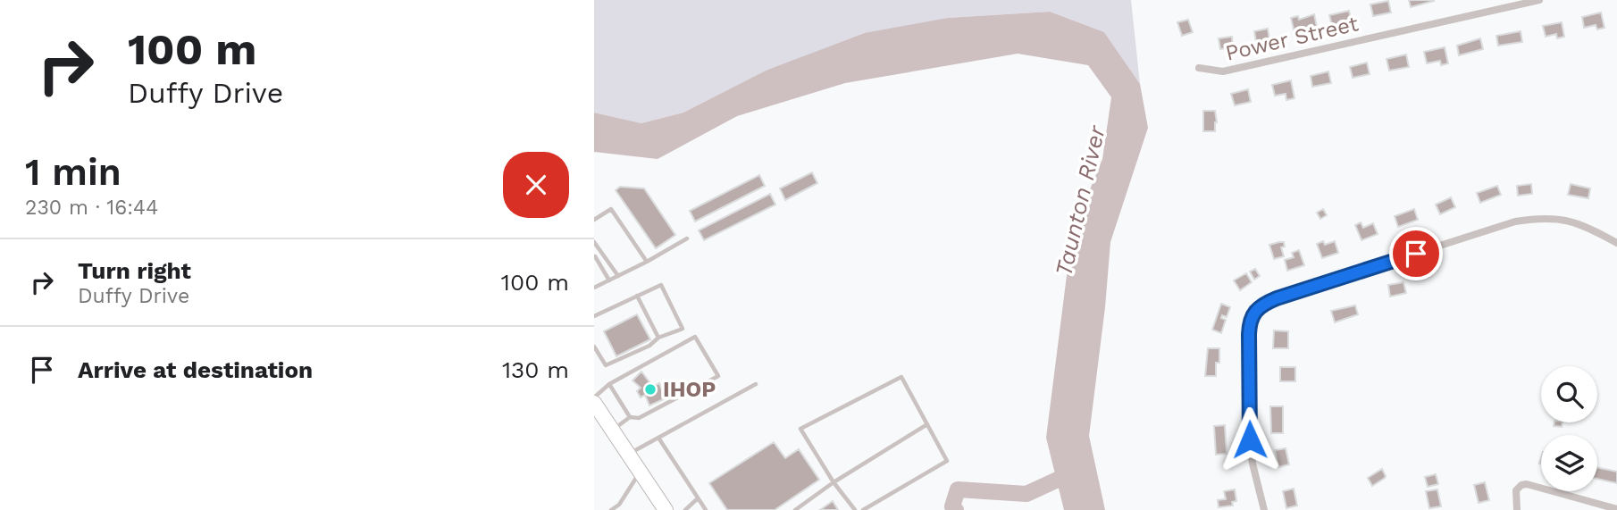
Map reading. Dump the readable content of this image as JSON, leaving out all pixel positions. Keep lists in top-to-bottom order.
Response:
{
  "streets": {
    "street": ["Power Street"]
  },
  "water": ["Taunton River"],
  "places": ["IHOP"],
  "page": {
    "turn": ["100 m", "Duffy Drive"],
    "heading": ["1 min", "230 m · 16:44"],
    "list": [
      {
        "name": "Turn right",
        "note": "Duffy Drive",
        "value": "100 m"
      },
      {
        "name": "Arrive at destination",
        "value": "130 m"
      }
    ]
  }
}
